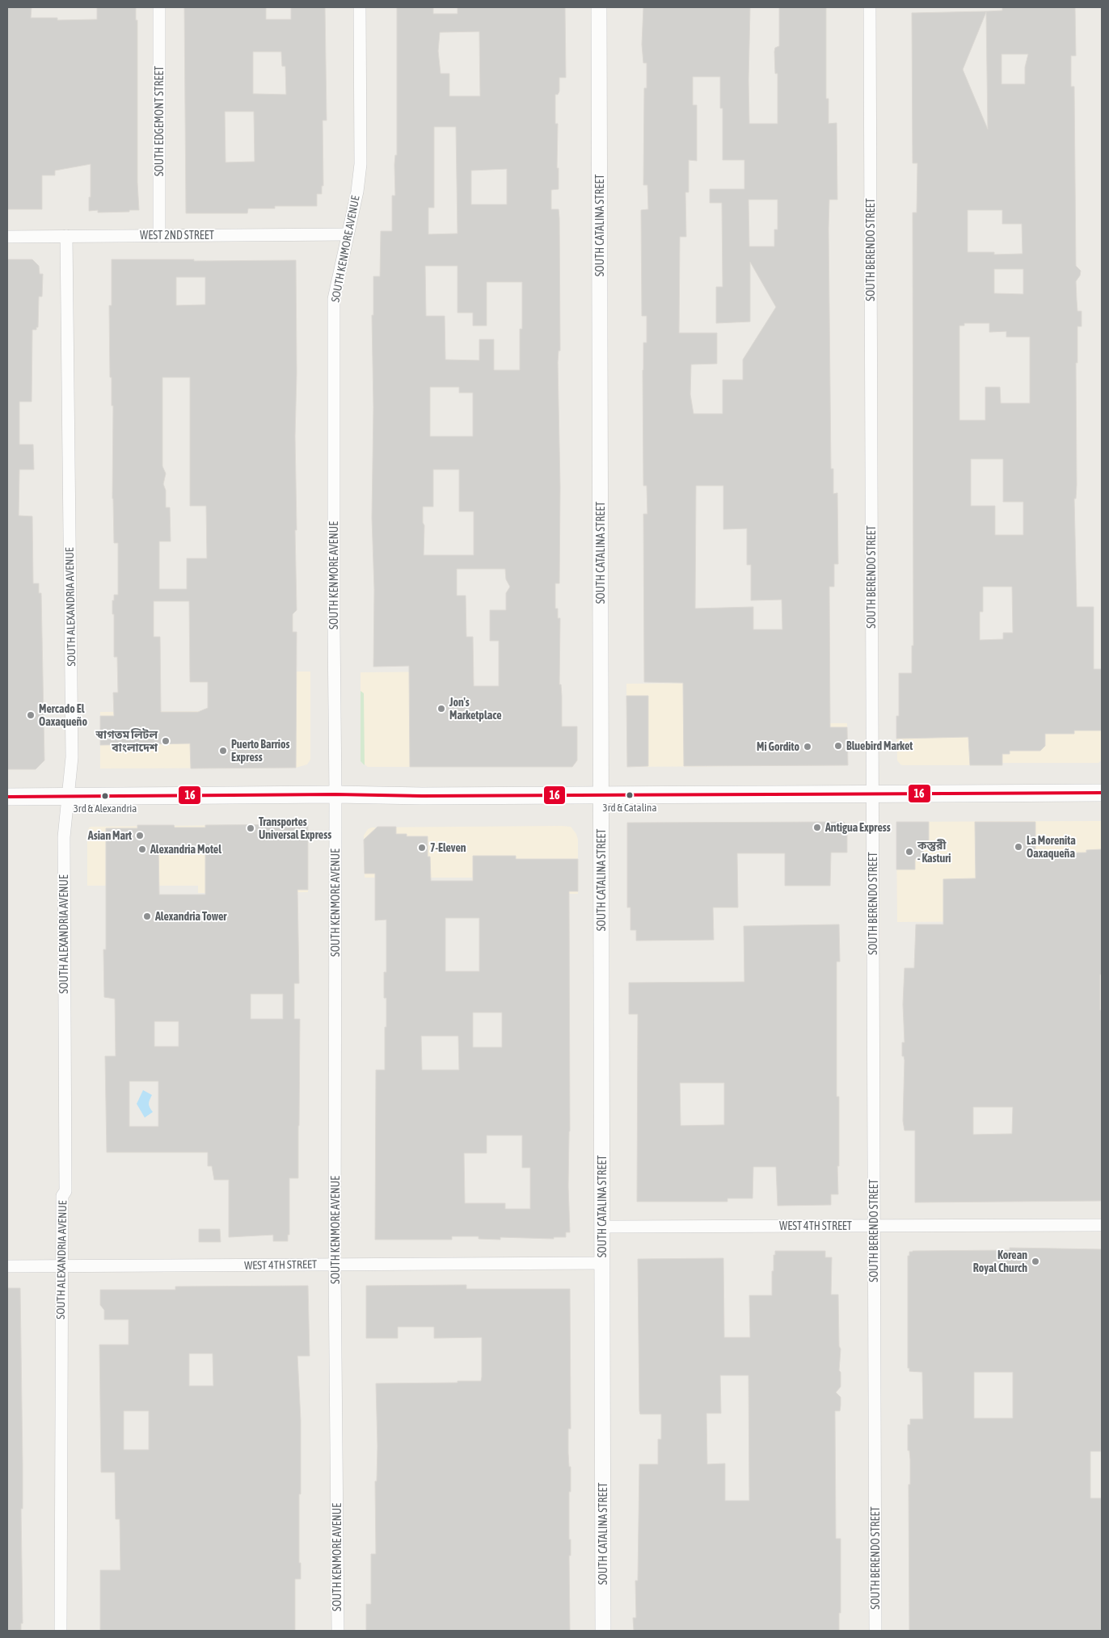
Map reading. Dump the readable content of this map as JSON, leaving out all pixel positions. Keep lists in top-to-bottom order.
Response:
{
  "streets": {
    "street": [
      "SOUTH EDGEMONT STREET",
      "SOUTH CATALINA STREET",
      "WEST 2ND STREET",
      "SOUTH KENMORE AVENUE",
      "SOUTH BERENDO STREET",
      "SOUTH ALEXANDRIA AVENUE",
      "WEST 4TH STREET"
    ]
  },
  "crossings": [
    ["SOUTH EDGEMONT STREET", "WEST 2ND STREET"],
    ["SOUTH CATALINA STREET", "WEST 4TH STREET"],
    ["WEST 2ND STREET", "SOUTH KENMORE AVENUE"],
    ["WEST 2ND STREET", "SOUTH ALEXANDRIA AVENUE"],
    ["SOUTH KENMORE AVENUE", "WEST 4TH STREET"],
    ["SOUTH BERENDO STREET", "WEST 4TH STREET"],
    ["SOUTH ALEXANDRIA AVENUE", "WEST 4TH STREET"]
  ],
  "places": [
    "Jon's Marketplace",
    "Mercado El Oaxaqueño",
    "স্বাগতম লিটল বাংলাদেশ",
    "Bluebird Market",
    "Mi Gordito",
    "Puerto Barrios Express",
    "3rd & Catalina",
    "3rd & Alexandria",
    "Antigua Express",
    "Transportes Universal Express",
    "Asian Mart",
    "La Morenita Oaxaqueña",
    "7-Eleven",
    "Alexandria Motel",
    "কস্তুরী - Kasturi",
    "Alexandria Tower",
    "Korean Royal Church"
  ],
  "lines": ["transit line 16"]
}
